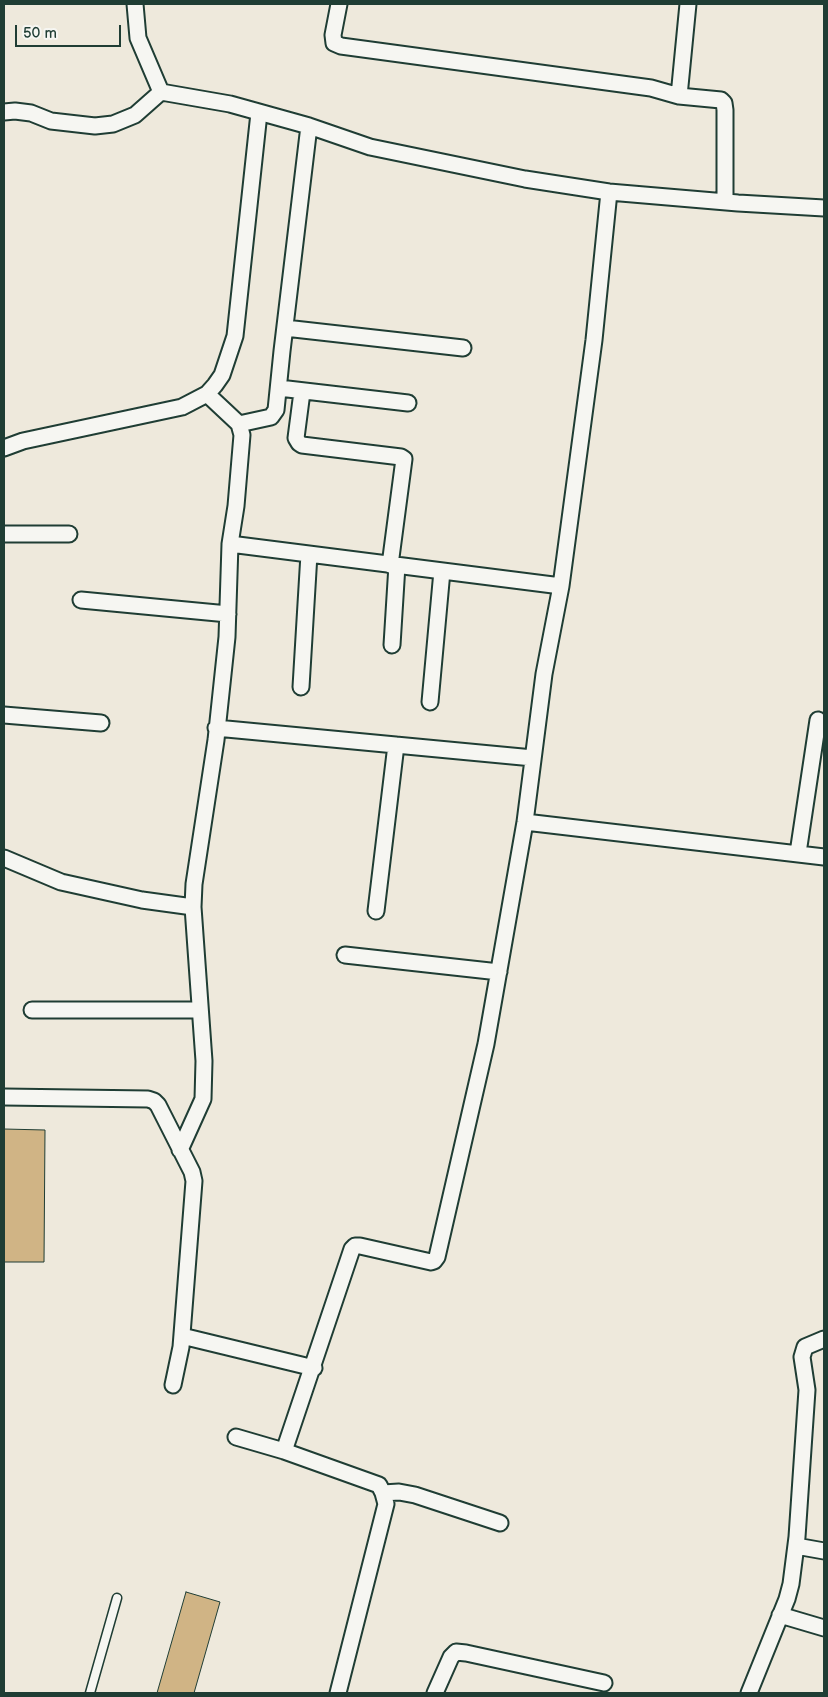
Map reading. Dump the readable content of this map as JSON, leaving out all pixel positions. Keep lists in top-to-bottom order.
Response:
{
  "scale_bar": "50 m"
}
